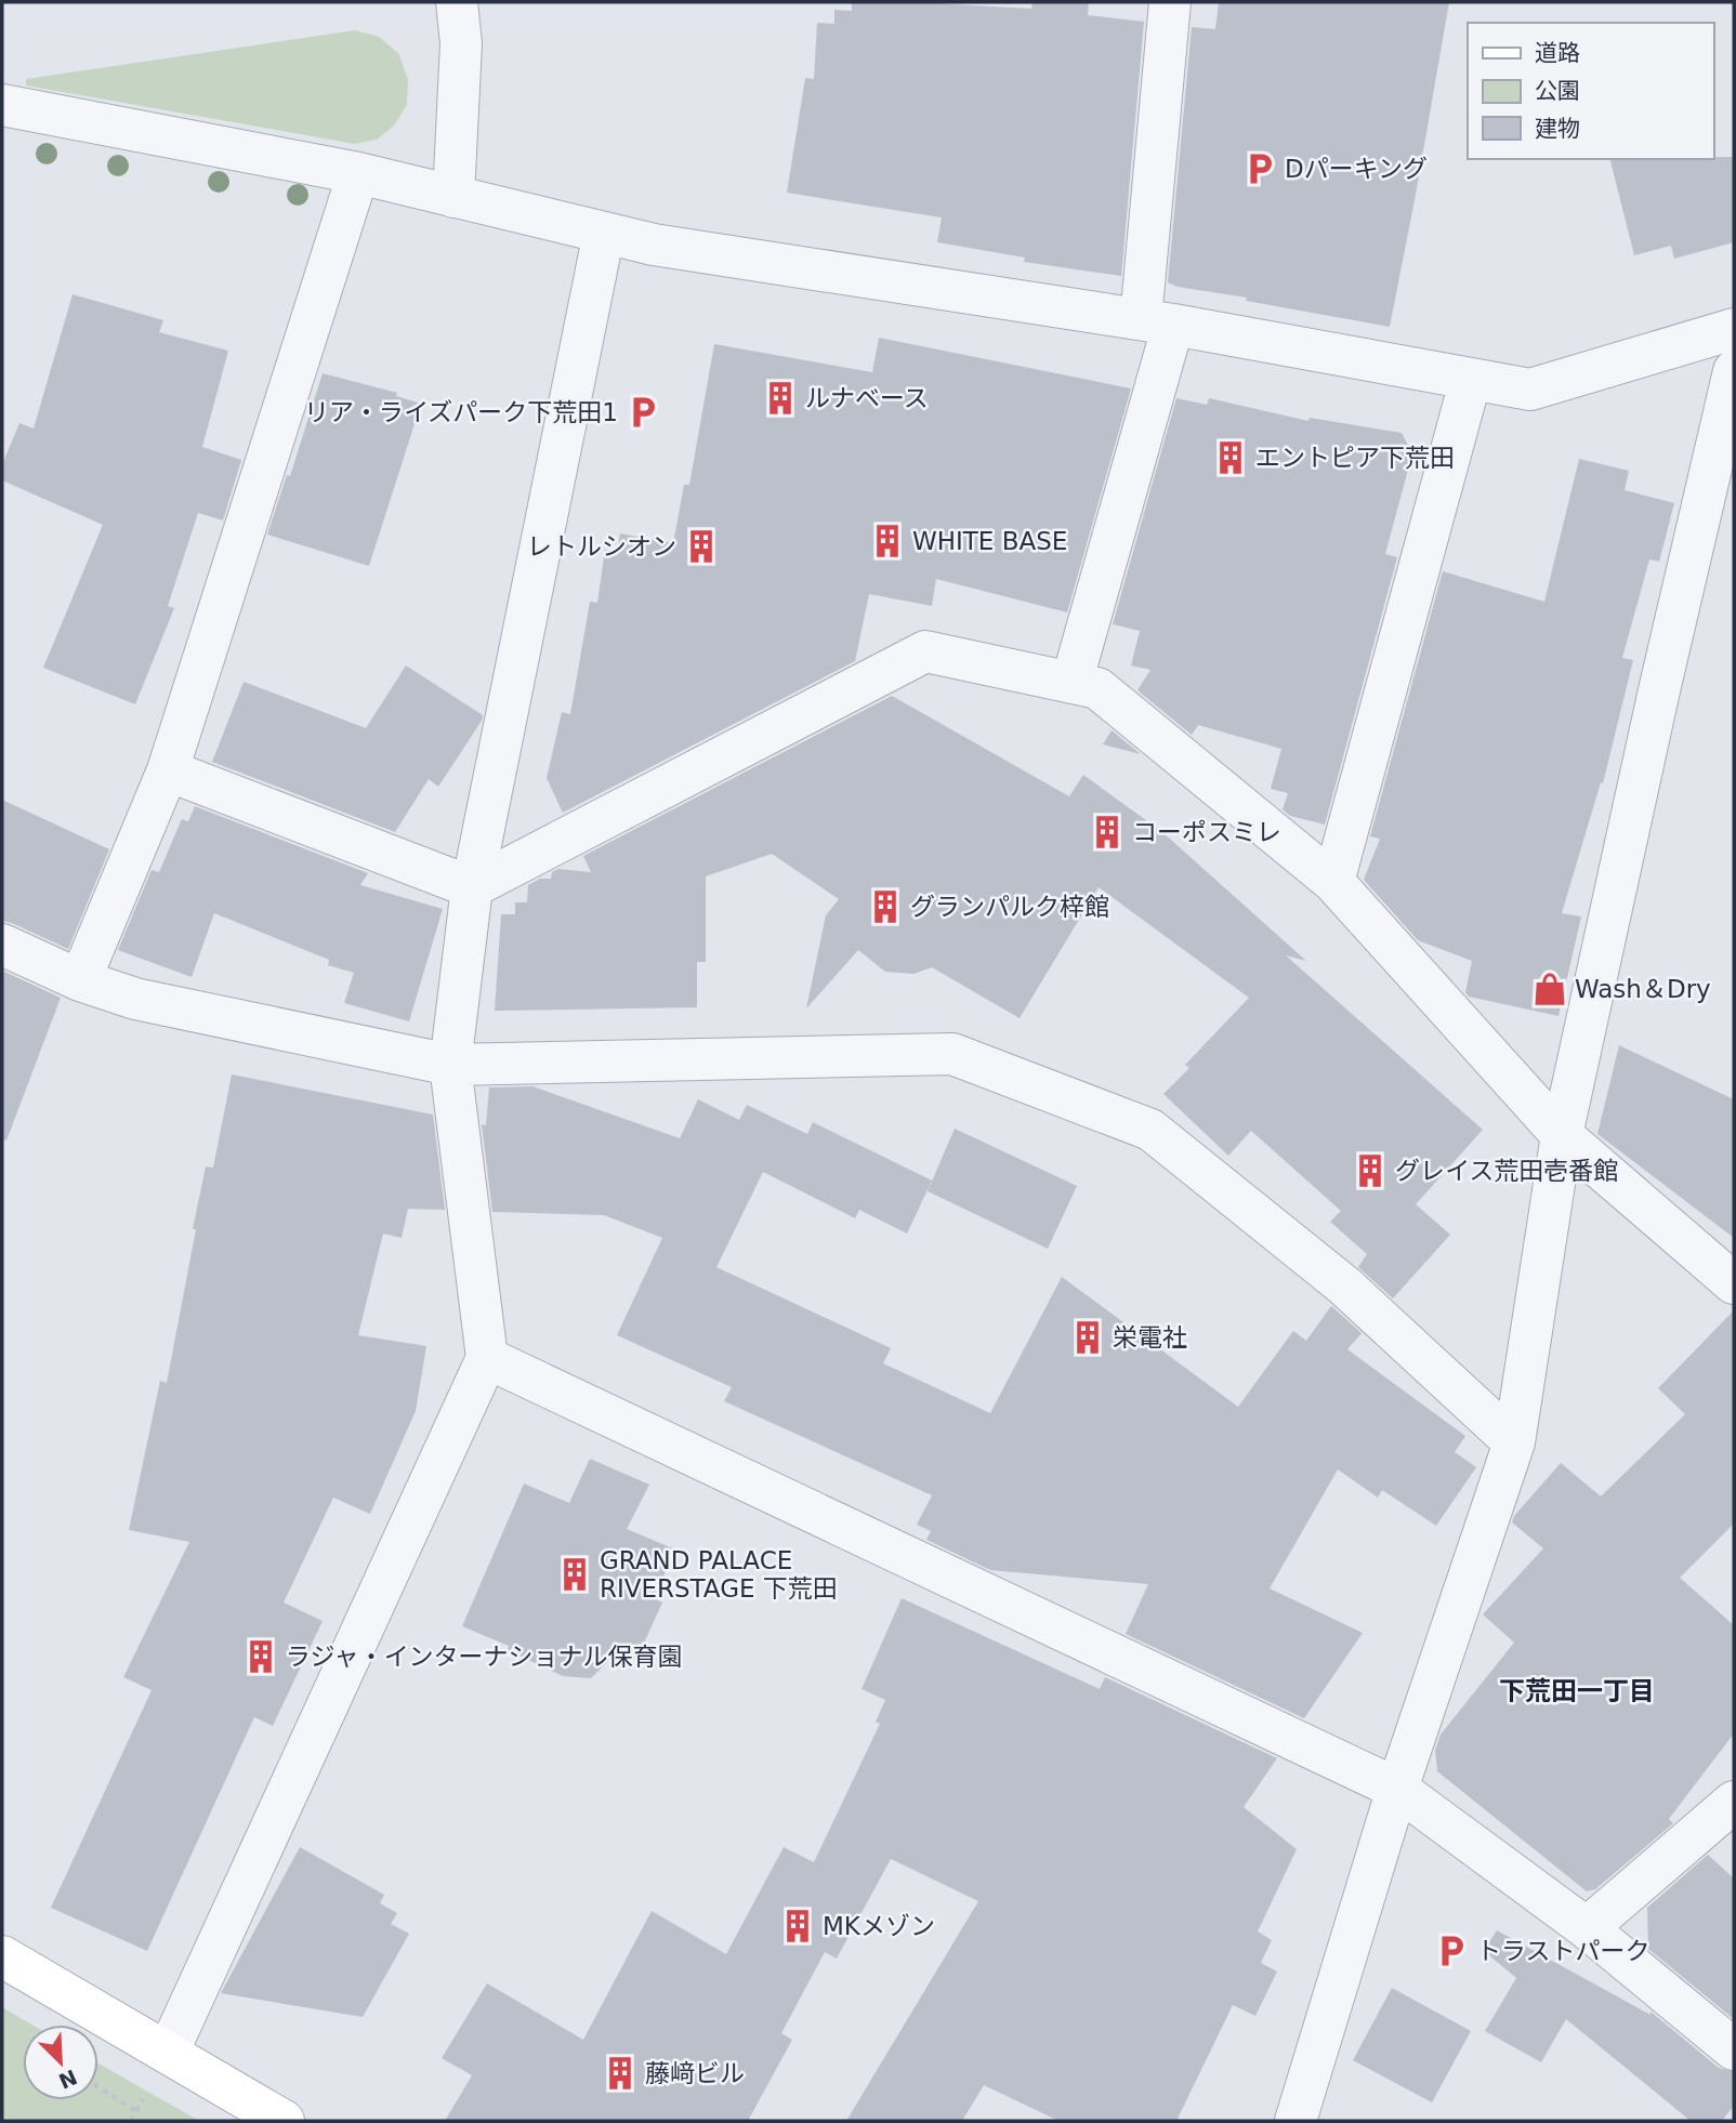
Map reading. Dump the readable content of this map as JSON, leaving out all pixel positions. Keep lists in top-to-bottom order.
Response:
{
  "districts": ["下荒田一丁目"],
  "places": {
    "parking": ["Dパーキング", "リア・ライズパーク下荒田1", "トラストパーク"],
    "building": [
      "ルナベース",
      "エントピア下荒田",
      "WHITE BASE",
      "レトルシオン",
      "コーポスミレ",
      "グランパルク梓館",
      "グレイス荒田壱番館",
      "栄電社",
      "GRAND PALACE RIVERSTAGE 下荒田",
      "ラジャ・インターナショナル保育園",
      "MKメゾン",
      "藤﨑ビル"
    ],
    "shop": ["Wash＆Dry"]
  },
  "legend": ["道路", "公園", "建物"],
  "north": "bottom right"
}
